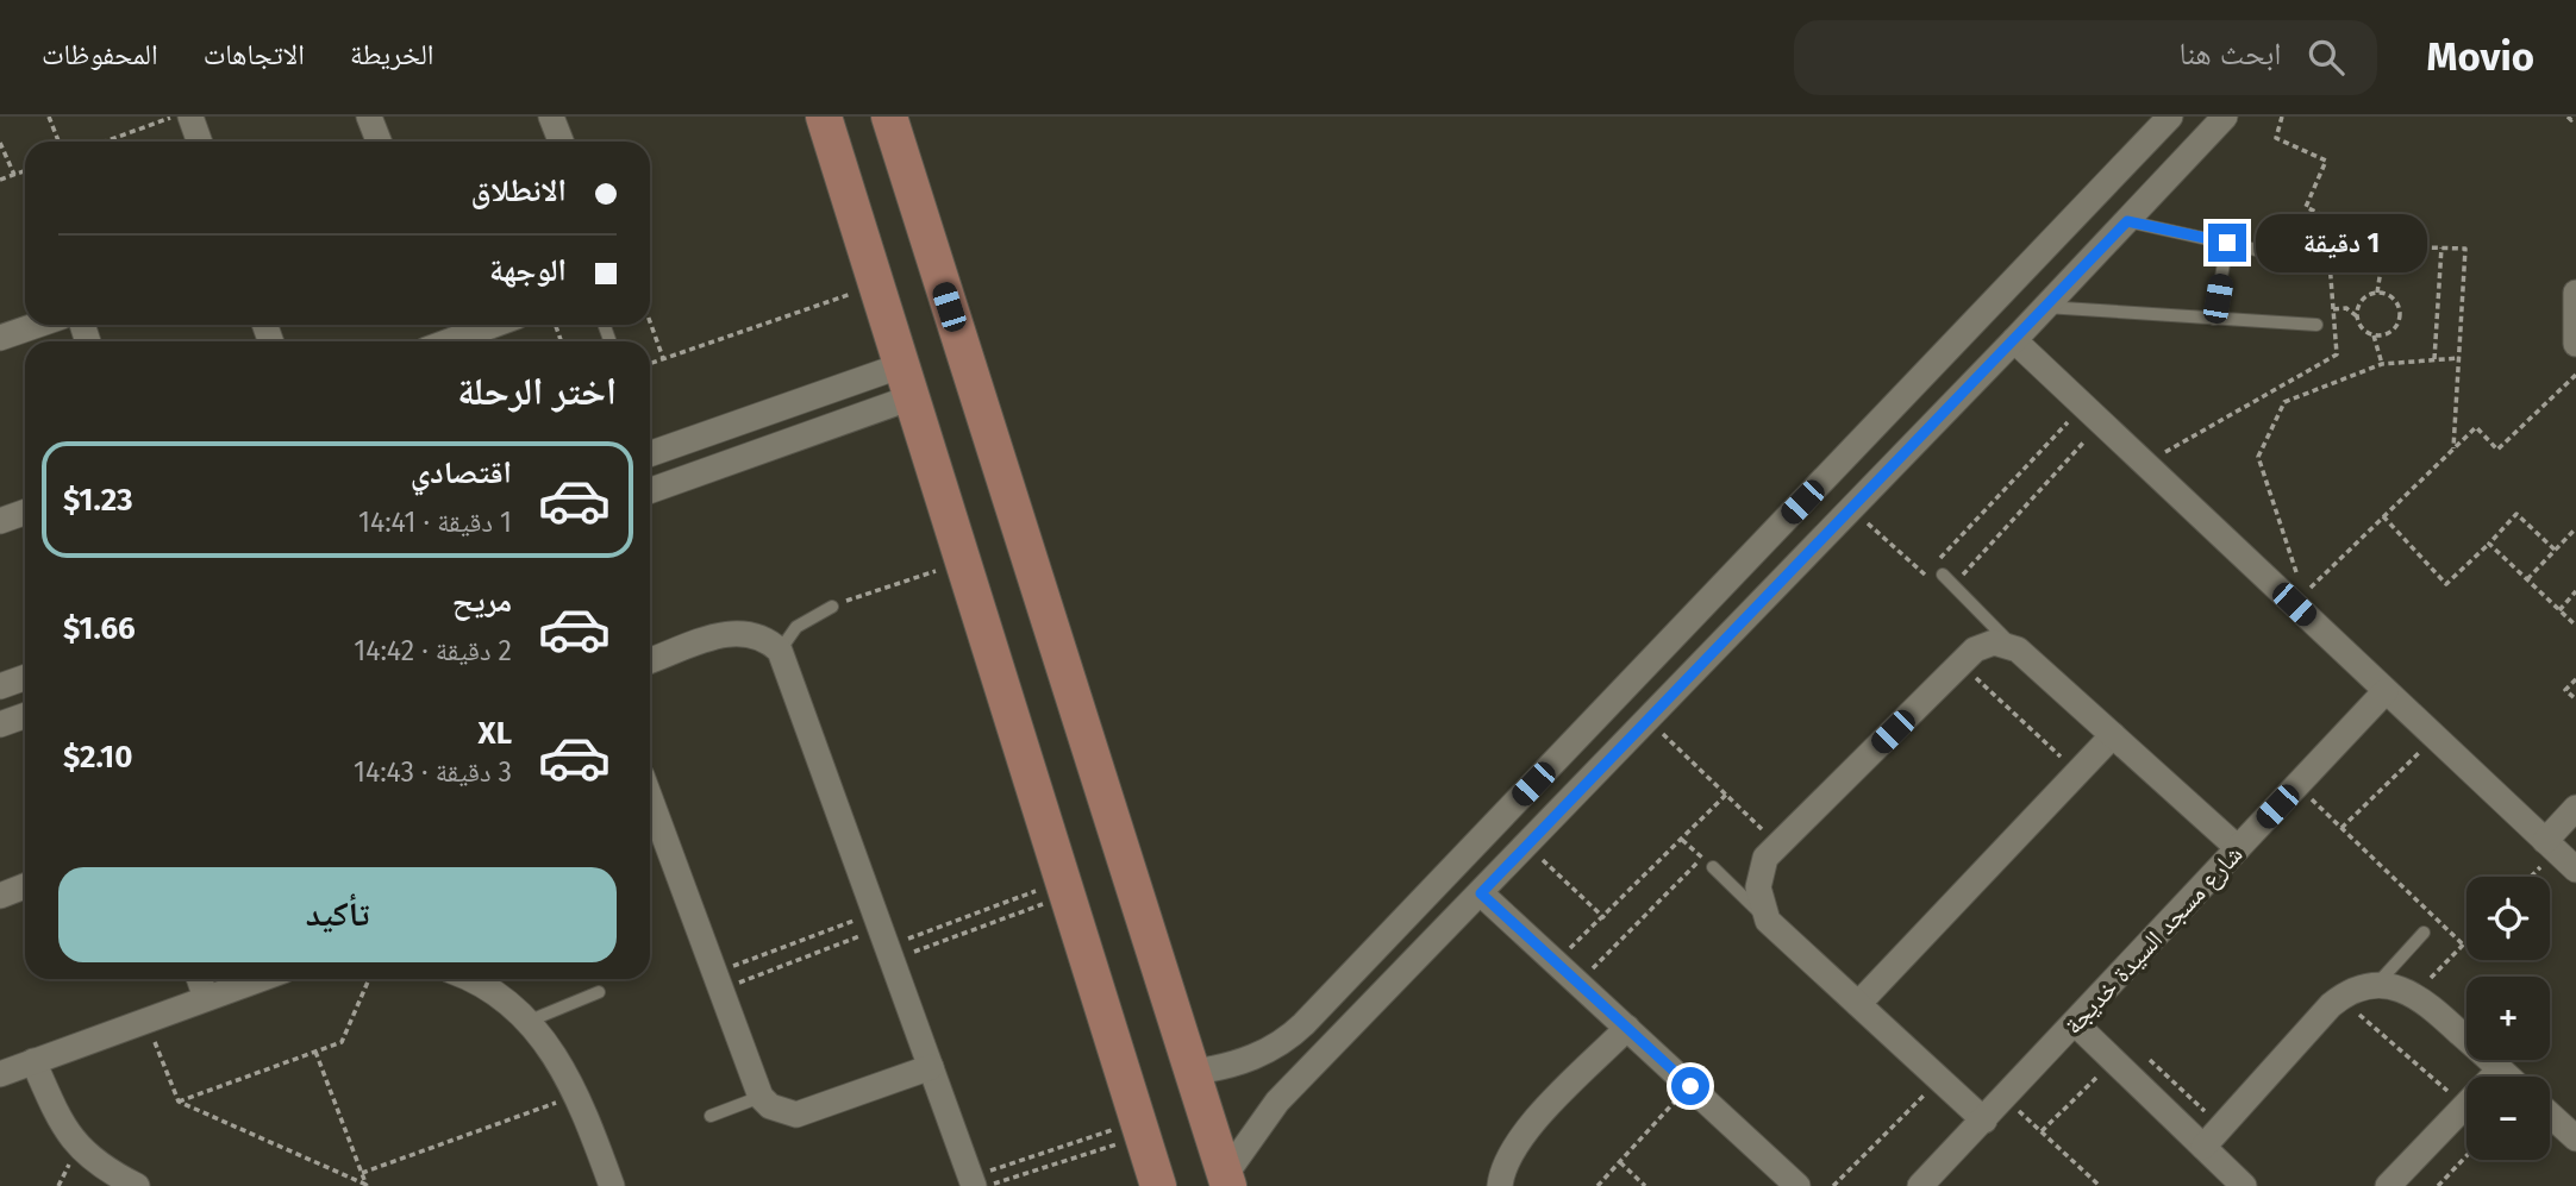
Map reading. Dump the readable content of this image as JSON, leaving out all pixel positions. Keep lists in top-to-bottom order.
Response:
{
  "streets": {
    "street": ["شارع مسجد السيدة خديجة"]
  },
  "page": {
    "header": "Movio",
    "search": "ابحث هنا",
    "nav": ["الخريطة", "الاتجاهات", "المحفوظات"],
    "banner": ["الانطلاق", "الوجهة"],
    "bubble": "1 دقيقة",
    "heading": "اختر الرحلة",
    "list": [
      {
        "name": "اقتصادي",
        "note": "1 دقيقة · 14:41",
        "value": "$1.23"
      },
      {
        "name": "مريح",
        "note": "2 دقيقة · 14:42",
        "value": "$1.66"
      },
      {
        "name": "XL",
        "note": "3 دقيقة · 14:43",
        "value": "$2.10"
      }
    ],
    "buttons": "تأكيد",
    "map_buttons": ["+", "−"]
  }
}
